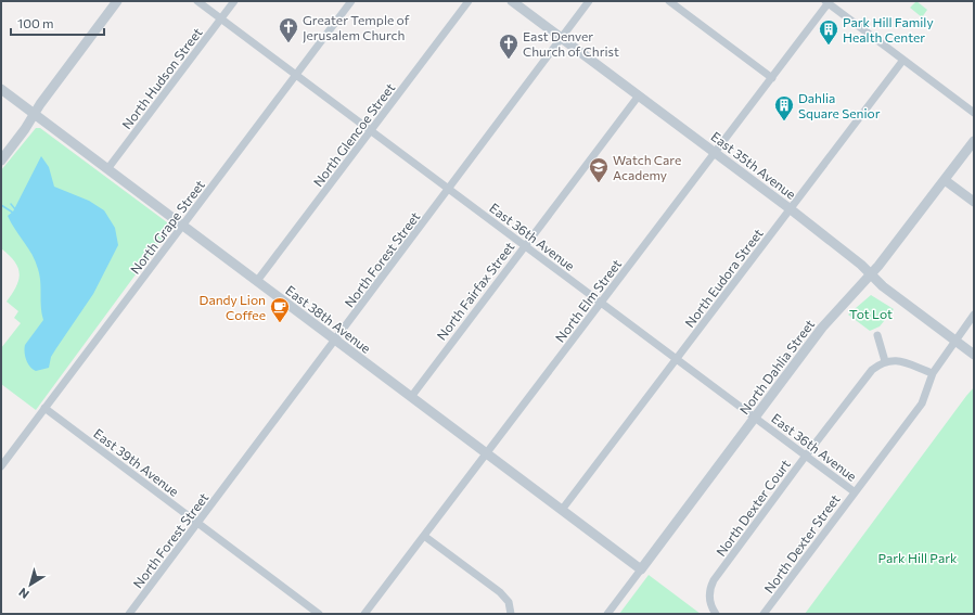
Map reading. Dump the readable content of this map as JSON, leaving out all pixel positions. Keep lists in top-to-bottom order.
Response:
{
  "streets": {
    "street": [
      "North Hudson Street",
      "North Glencoe Street",
      "East 35th Avenue",
      "North Grape Street",
      "East 36th Avenue",
      "North Forest Street",
      "North Eudora Street",
      "North Fairfax Street",
      "North Elm Street",
      "East 38th Avenue",
      "North Dahlia Street",
      "East 39th Avenue",
      "North Dexter Court",
      "North Dexter Street"
    ]
  },
  "crossings": [
    ["North Hudson Street", "East 36th Avenue"],
    ["North Hudson Street", "East 38th Avenue"],
    ["North Glencoe Street", "East 36th Avenue"],
    ["North Glencoe Street", "East 38th Avenue"],
    ["East 35th Avenue", "North Forest Street"],
    ["East 35th Avenue", "North Eudora Street"],
    ["East 35th Avenue", "North Fairfax Street"],
    ["East 35th Avenue", "North Elm Street"],
    ["East 35th Avenue", "North Dahlia Street"],
    ["East 35th Avenue", "North Dexter Street"],
    ["North Grape Street", "East 36th Avenue"],
    ["North Grape Street", "East 38th Avenue"],
    ["North Grape Street", "East 39th Avenue"],
    ["East 36th Avenue", "North Forest Street"],
    ["East 36th Avenue", "North Eudora Street"],
    ["East 36th Avenue", "North Fairfax Street"],
    ["East 36th Avenue", "North Elm Street"],
    ["East 36th Avenue", "North Dahlia Street"],
    ["East 36th Avenue", "North Dexter Court"],
    ["East 36th Avenue", "North Dexter Street"],
    ["North Forest Street", "East 38th Avenue"],
    ["North Forest Street", "East 39th Avenue"],
    ["North Eudora Street", "East 38th Avenue"],
    ["North Fairfax Street", "East 38th Avenue"],
    ["North Elm Street", "East 38th Avenue"],
    ["East 38th Avenue", "North Dahlia Street"]
  ],
  "parks": ["Tot Lot", "Park Hill Park"],
  "places": {
    "church": ["Greater Temple of Jerusalem Church", "East Denver Church of Christ"],
    "building": ["Park Hill Family Health Center", "Dahlia Square Senior"],
    "school or university": ["Watch Care Academy"],
    "cafe": ["Dandy Lion Coffee"]
  },
  "scale_bar": "100 m",
  "north": "bottom left"
}
